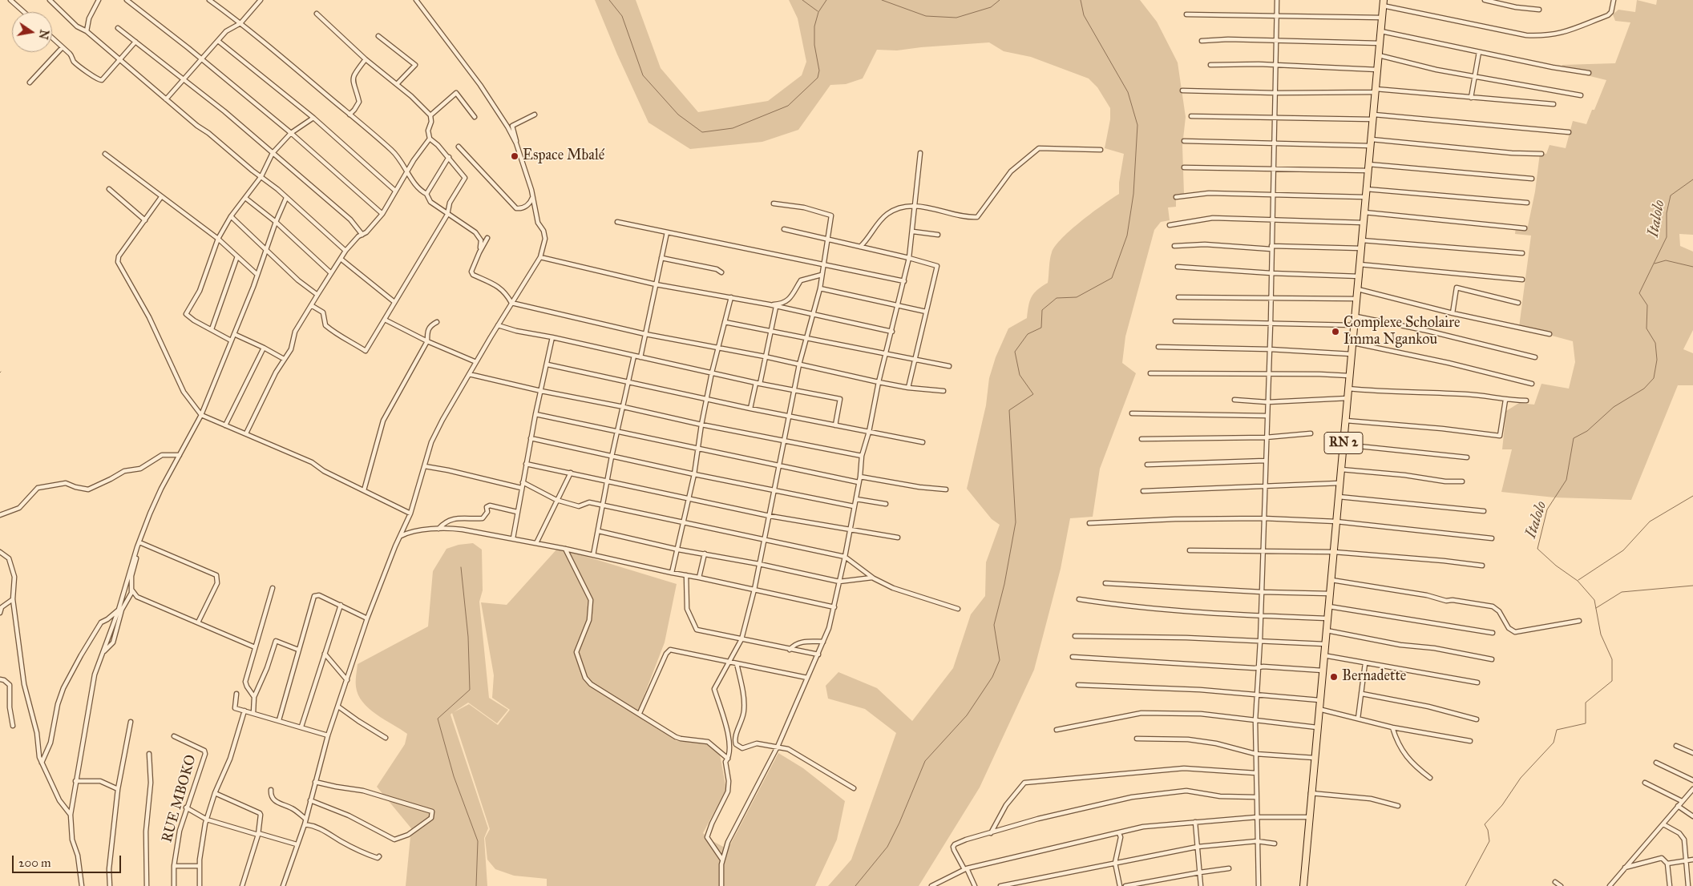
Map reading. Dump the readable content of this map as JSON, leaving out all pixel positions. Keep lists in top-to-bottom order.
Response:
{
  "streets": {
    "highway": ["RN 2"],
    "street": ["RUE MBOKO"]
  },
  "water": ["Italolo"],
  "places": ["Espace Mbalé", "Complexe Scholaire Imma Ngankou", "Bernadette"],
  "scale_bar": "200 m",
  "north": "right"
}
